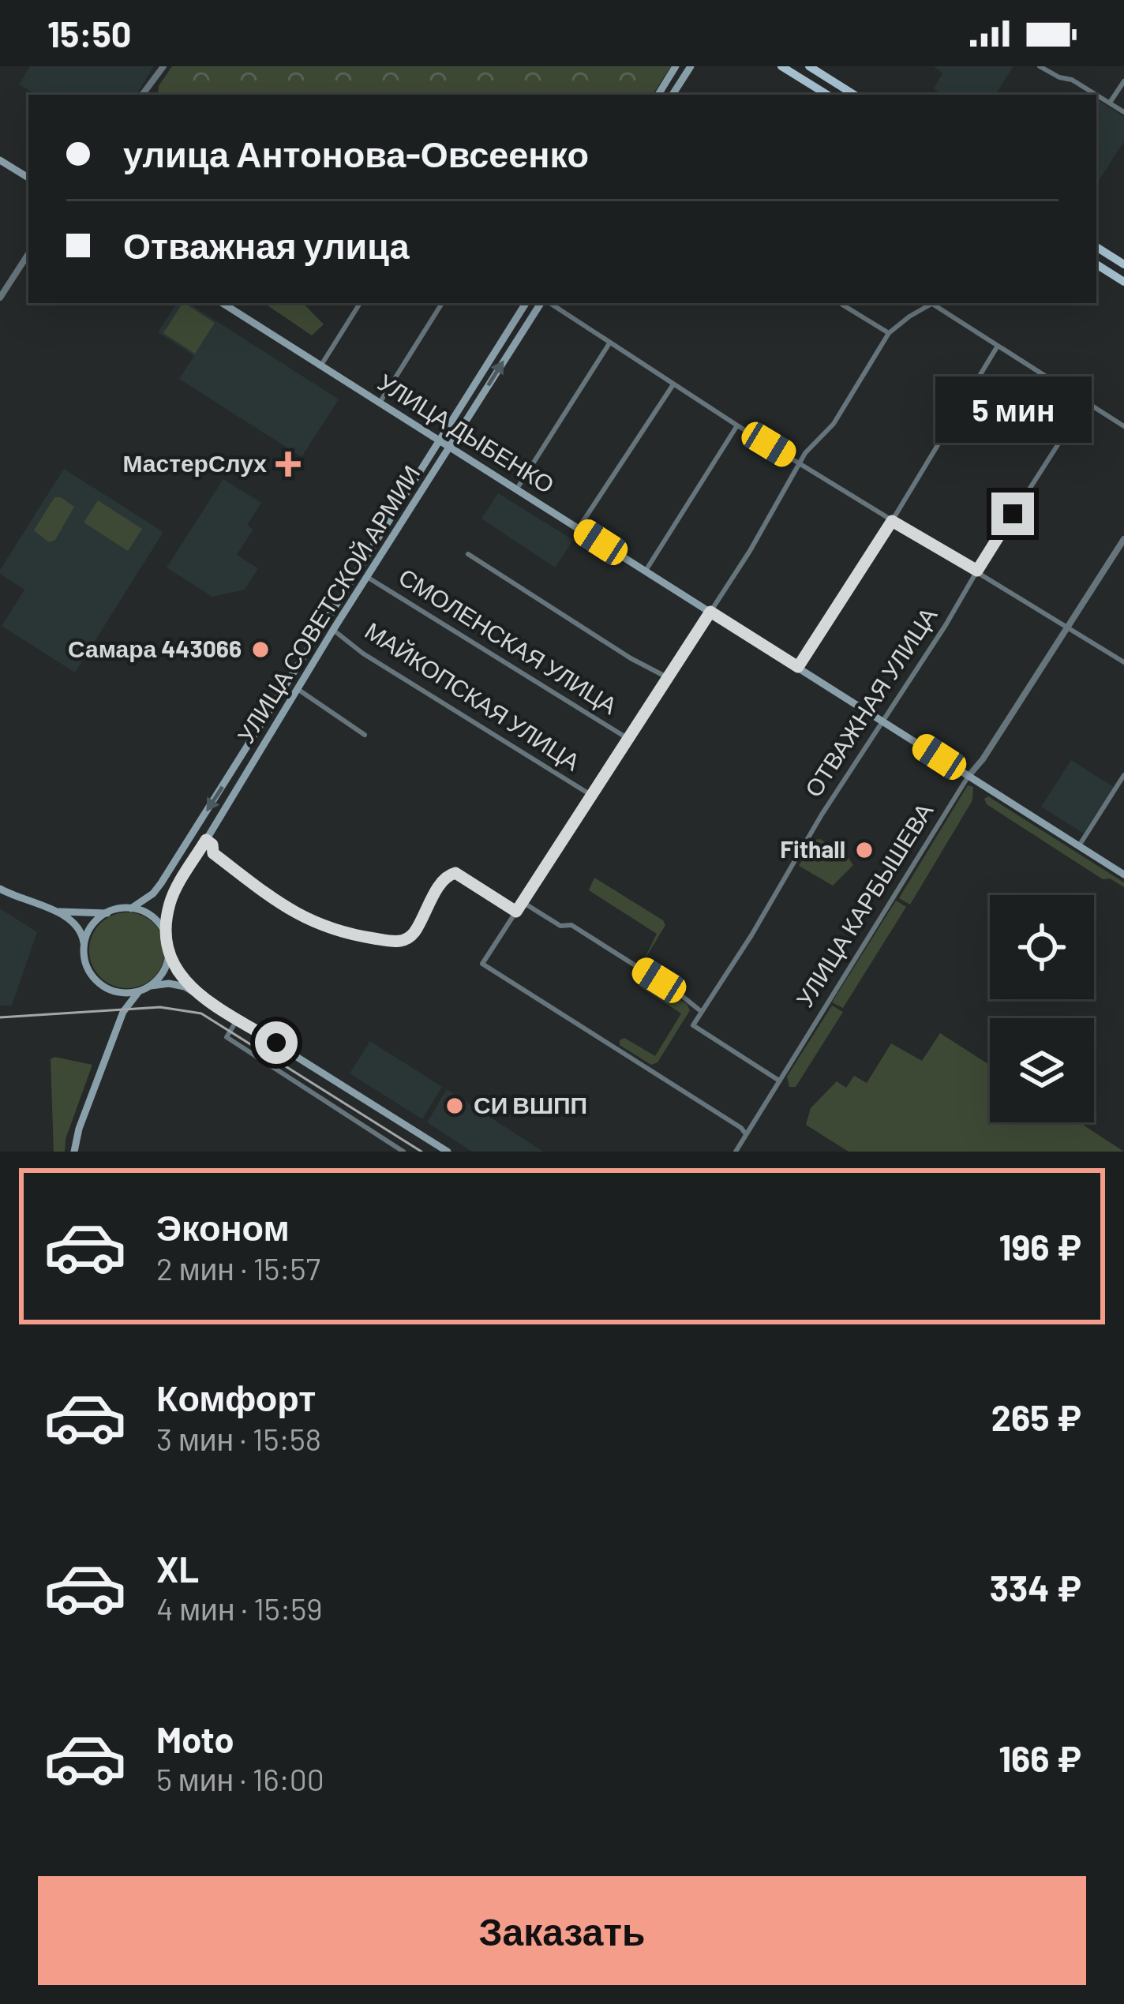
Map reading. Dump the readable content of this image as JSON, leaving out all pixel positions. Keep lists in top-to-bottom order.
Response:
{
  "streets": {
    "main road": ["УЛИЦА ДЫБЕНКО", "УЛИЦА СОВЕТСКОЙ АРМИИ"],
    "street": [
      "СМОЛЕНСКАЯ УЛИЦА",
      "МАЙКОПСКАЯ УЛИЦА",
      "ОТВАЖНАЯ УЛИЦА",
      "УЛИЦА КАРБЫШЕВА"
    ]
  },
  "crossings": [
    ["УЛИЦА ДЫБЕНКО", "УЛИЦА СОВЕТСКОЙ АРМИИ"],
    ["УЛИЦА ДЫБЕНКО", "ОТВАЖНАЯ УЛИЦА"],
    ["УЛИЦА ДЫБЕНКО", "УЛИЦА КАРБЫШЕВА"],
    ["УЛИЦА СОВЕТСКОЙ АРМИИ", "СМОЛЕНСКАЯ УЛИЦА"],
    ["УЛИЦА СОВЕТСКОЙ АРМИИ", "МАЙКОПСКАЯ УЛИЦА"],
    ["ОТВАЖНАЯ УЛИЦА", "УЛИЦА КАРБЫШЕВА"]
  ],
  "places": {
    "health": ["МастерСлух"],
    "other": ["Самара 443066", "Fithall", "СИ ВШПП"]
  },
  "page": {
    "status": "15:50",
    "banner": ["улица Антонова-Овсеенко", "Отважная улица"],
    "bubble": "5 мин",
    "list": [
      {
        "name": "Эконом",
        "note": "2 мин · 15:57",
        "value": "196 ₽"
      },
      {
        "name": "Комфорт",
        "note": "3 мин · 15:58",
        "value": "265 ₽"
      },
      {
        "name": "XL",
        "note": "4 мин · 15:59",
        "value": "334 ₽"
      },
      {
        "name": "Moto",
        "note": "5 мин · 16:00",
        "value": "166 ₽"
      }
    ],
    "buttons": "Заказать"
  }
}
